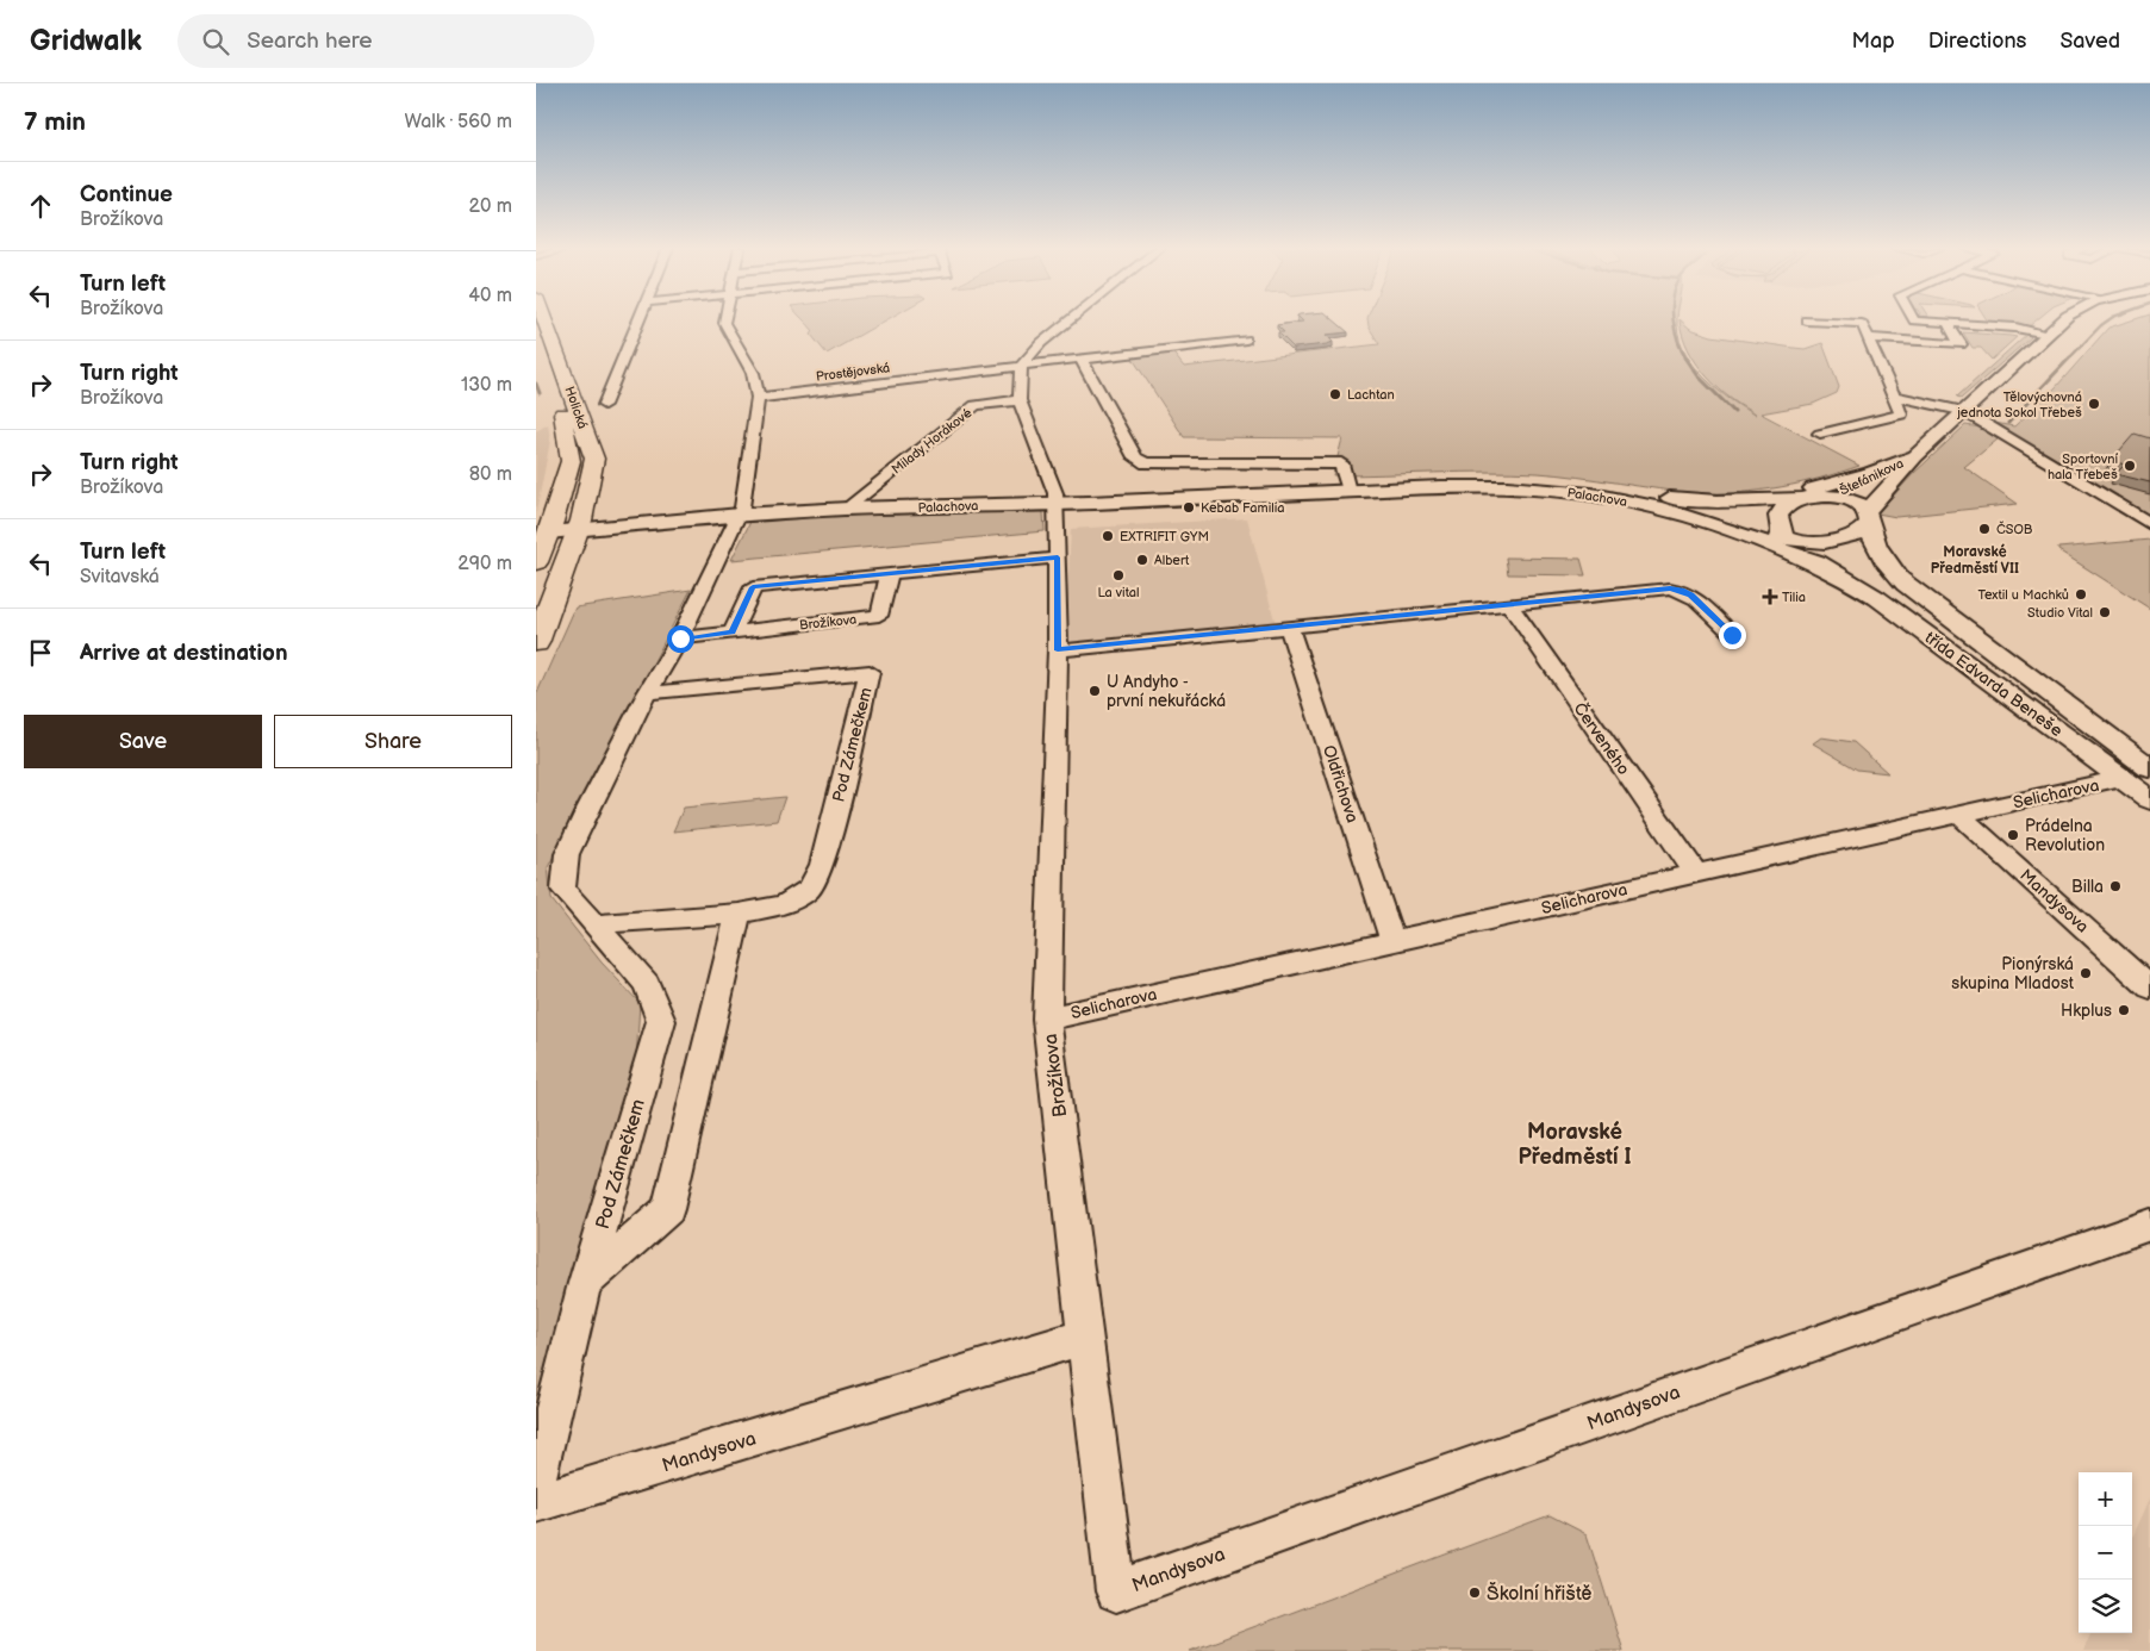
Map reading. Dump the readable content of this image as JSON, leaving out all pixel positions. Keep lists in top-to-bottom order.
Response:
{
  "streets": {
    "main road": ["Holická"],
    "street": [
      "Prostějovská",
      "Milady Horákové",
      "Štefánikova",
      "Palachova",
      "Brožíkova",
      "třída Edvarda Beneše",
      "Červeného",
      "Pod Zámečkem",
      "Oldřichova",
      "Selicharova",
      "Mandysova"
    ]
  },
  "crossings": [
    ["Prostějovská", "Pod Zámečkem"],
    ["Holická", "Palachova"],
    ["Milady Horákové", "Palachova"],
    ["Štefánikova", "třída Edvarda Beneše"],
    ["Palachova", "Brožíkova"],
    ["Palachova", "třída Edvarda Beneše"],
    ["Palachova", "Pod Zámečkem"],
    ["Brožíkova", "Pod Zámečkem"],
    ["Brožíkova", "Selicharova"],
    ["Brožíkova", "Mandysova"],
    ["třída Edvarda Beneše", "Selicharova"],
    ["Červeného", "Selicharova"],
    ["Oldřichova", "Selicharova"],
    ["Selicharova", "Mandysova"]
  ],
  "districts": ["Moravské Předměstí VII", "Moravské Předměstí I"],
  "places": {
    "other": [
      "Lachtan",
      "Tělovýchovná jednota Sokol Třebeš",
      "Sportovní hala Třebeš",
      "Kebab Familia",
      "ČSOB",
      "EXTRIFIT GYM",
      "Albert",
      "La vital",
      "Textil u Machků",
      "Studio Vital",
      "U Andyho - první nekuřácká",
      "Prádelna Revolution",
      "Billa",
      "Pionýrská skupina Mladost",
      "Hkplus",
      "Školní hřiště"
    ],
    "health": ["Tilia"]
  },
  "page": {
    "header": "Gridwalk",
    "search": "Search here",
    "nav": ["Map", "Directions", "Saved"],
    "heading": ["7 min", "Walk · 560 m"],
    "list": [
      ["Continue", "Brožíkova", "20 m"],
      ["Turn left", "Brožíkova", "40 m"],
      ["Turn right", "Brožíkova", "130 m"],
      ["Turn right", "Brožíkova", "80 m"],
      ["Turn left", "Svitavská", "290 m"],
      "Arrive at destination"
    ],
    "buttons": ["Save", "Share"],
    "map_buttons": ["+", "−"]
  }
}
